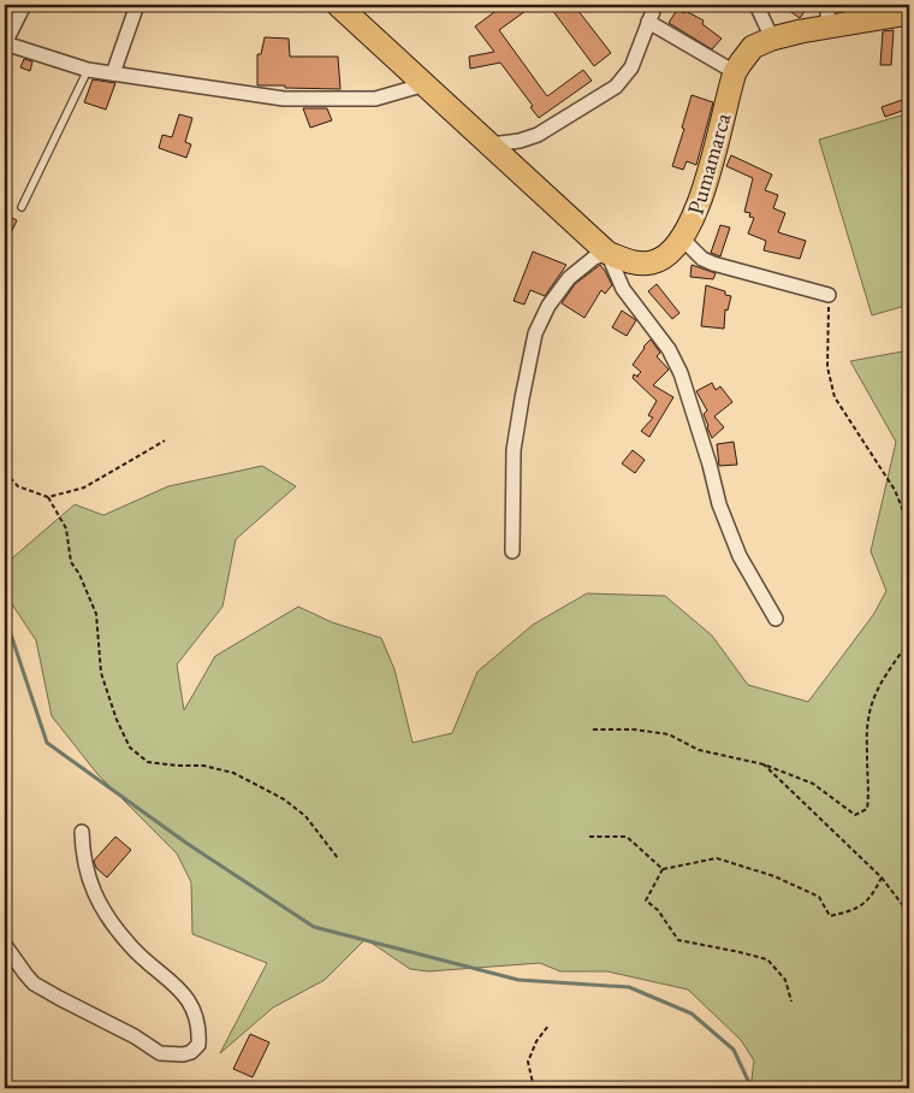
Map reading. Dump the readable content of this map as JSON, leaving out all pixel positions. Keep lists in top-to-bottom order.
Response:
{
  "streets": {
    "main road": ["Pumamarca"]
  }
}
